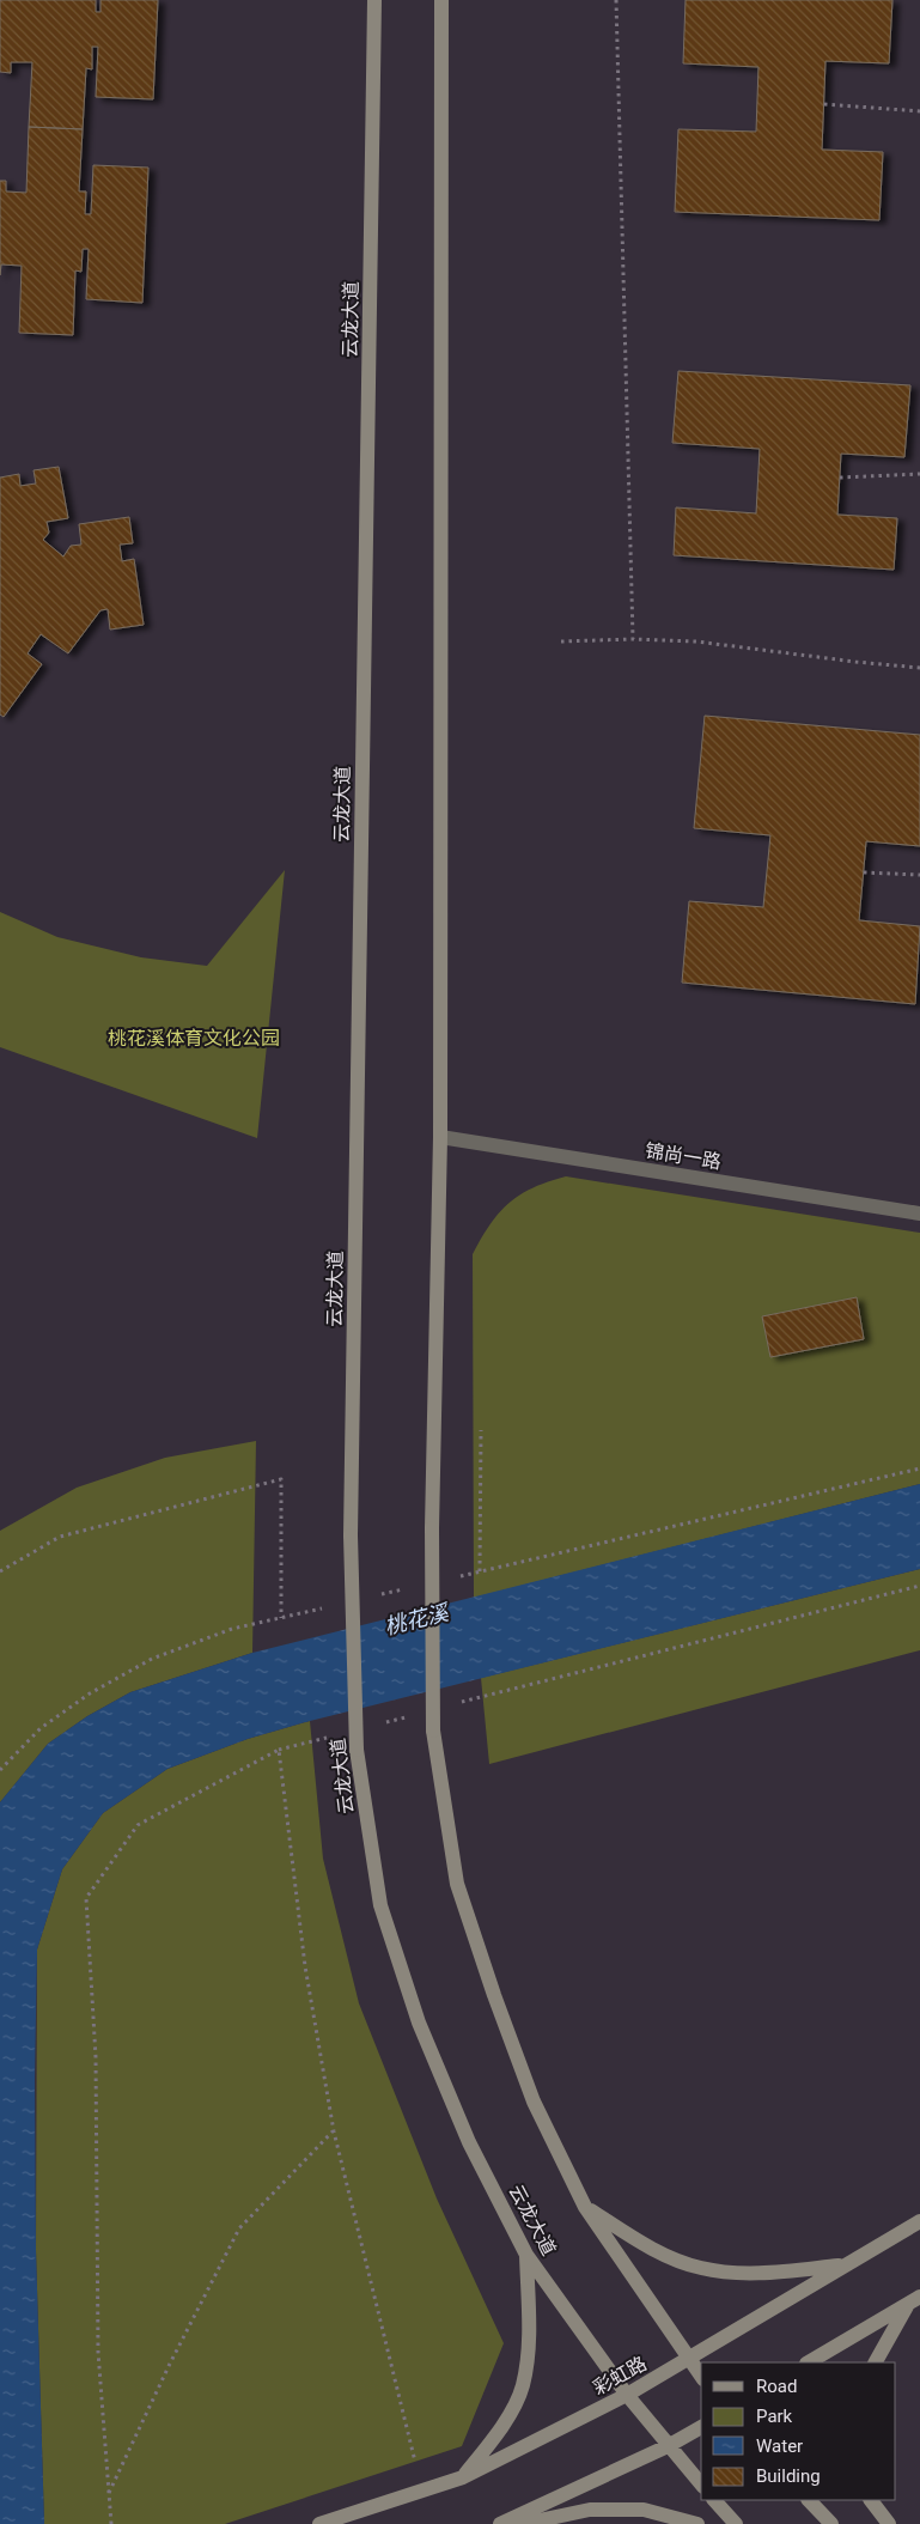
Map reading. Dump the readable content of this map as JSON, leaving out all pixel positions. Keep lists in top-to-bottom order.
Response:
{
  "streets": {
    "main road": ["云龙大道", "彩虹路"],
    "street": ["锦尚一路"]
  },
  "crossings": [
    ["云龙大道", "彩虹路"]
  ],
  "water": ["桃花溪"],
  "parks": ["桃花溪体育文化公园"],
  "legend": [
    "Road",
    "Park",
    "Water",
    "Building"
  ]
}
